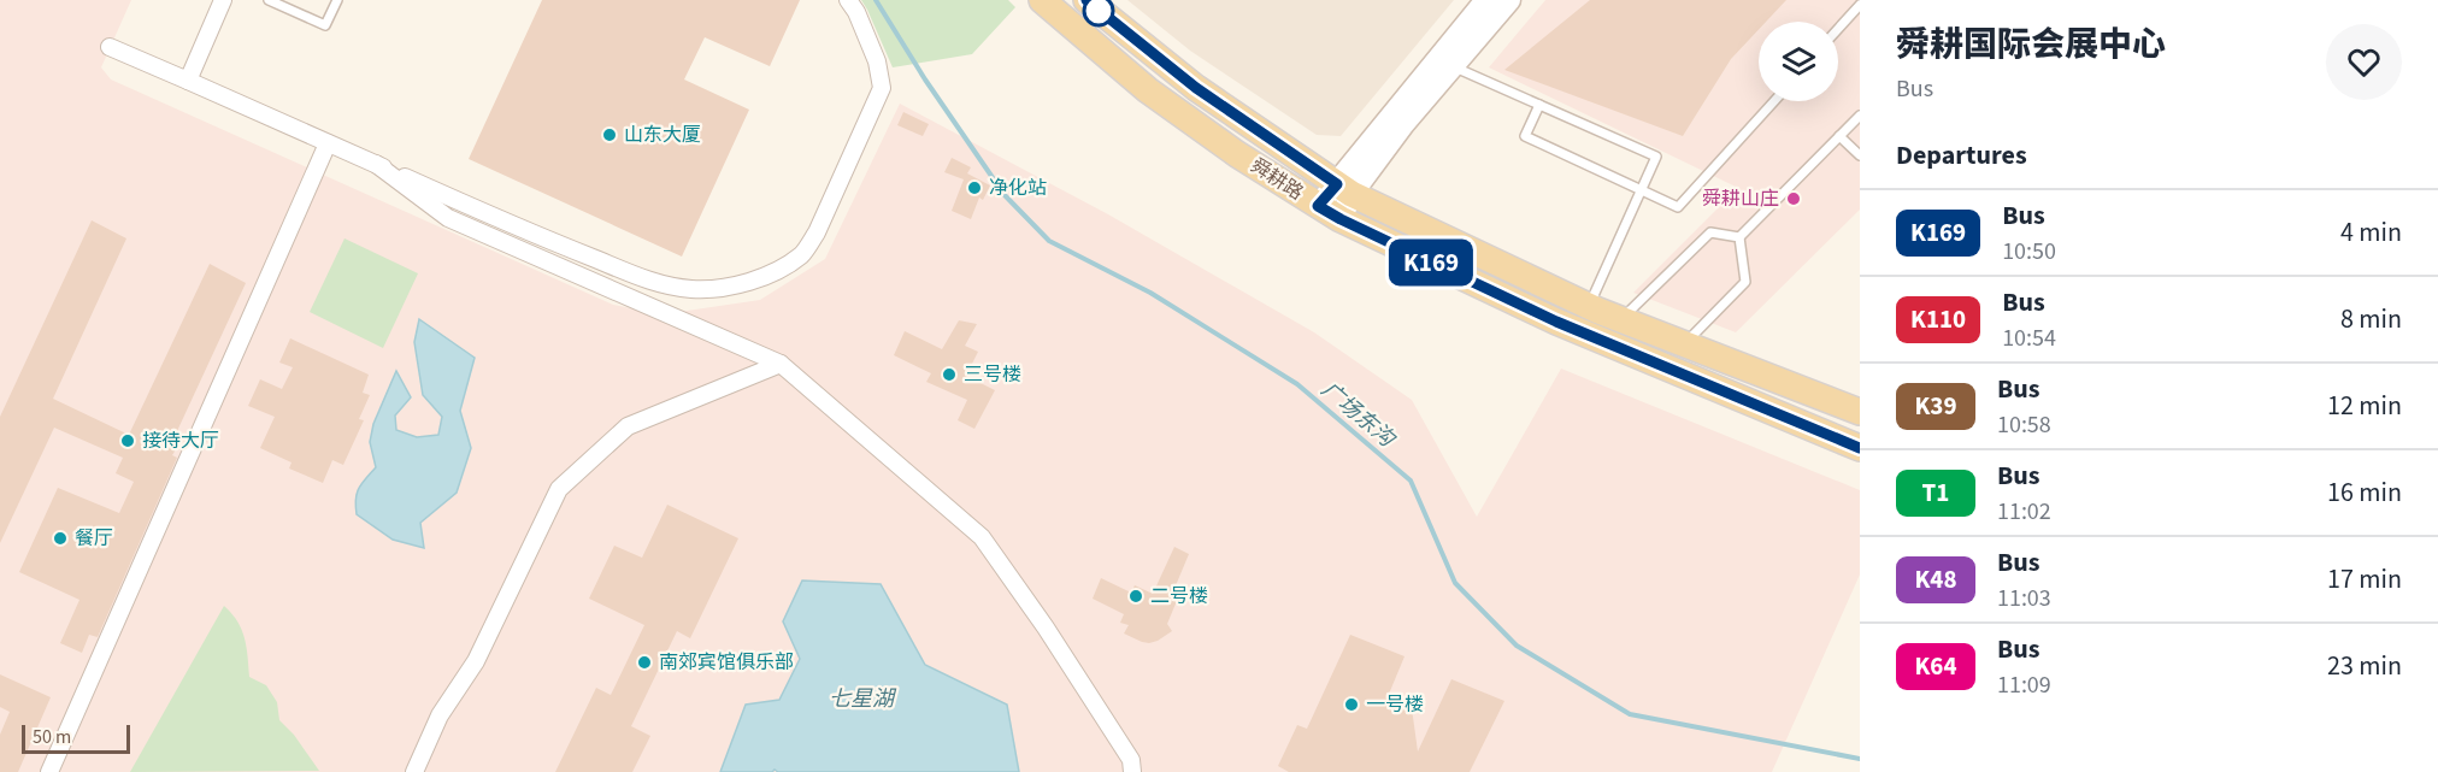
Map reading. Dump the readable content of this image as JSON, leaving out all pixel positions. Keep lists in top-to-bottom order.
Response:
{
  "streets": {
    "main road": ["舜耕路"]
  },
  "water": ["广场东沟", "七星湖"],
  "places": [
    "山东大厦",
    "净化站",
    "舜耕山庄",
    "三号楼",
    "接待大厅",
    "餐厅",
    "二号楼",
    "南郊宾馆俱乐部",
    "一号楼"
  ],
  "lines": ["bus line K169"],
  "scale_bar": "50 m",
  "page": {
    "on_map": "K169",
    "heading": [
      ["舜耕国际会展中心", "Bus"],
      "Departures"
    ],
    "list": [
      {
        "mark": "K169",
        "name": "Bus",
        "note": "10:50",
        "value": "4 min"
      },
      {
        "mark": "K110",
        "name": "Bus",
        "note": "10:54",
        "value": "8 min"
      },
      {
        "mark": "K39",
        "name": "Bus",
        "note": "10:58",
        "value": "12 min"
      },
      {
        "mark": "T1",
        "name": "Bus",
        "note": "11:02",
        "value": "16 min"
      },
      {
        "mark": "K48",
        "name": "Bus",
        "note": "11:03",
        "value": "17 min"
      },
      {
        "mark": "K64",
        "name": "Bus",
        "note": "11:09",
        "value": "23 min"
      }
    ],
    "scale": "50 m"
  }
}
